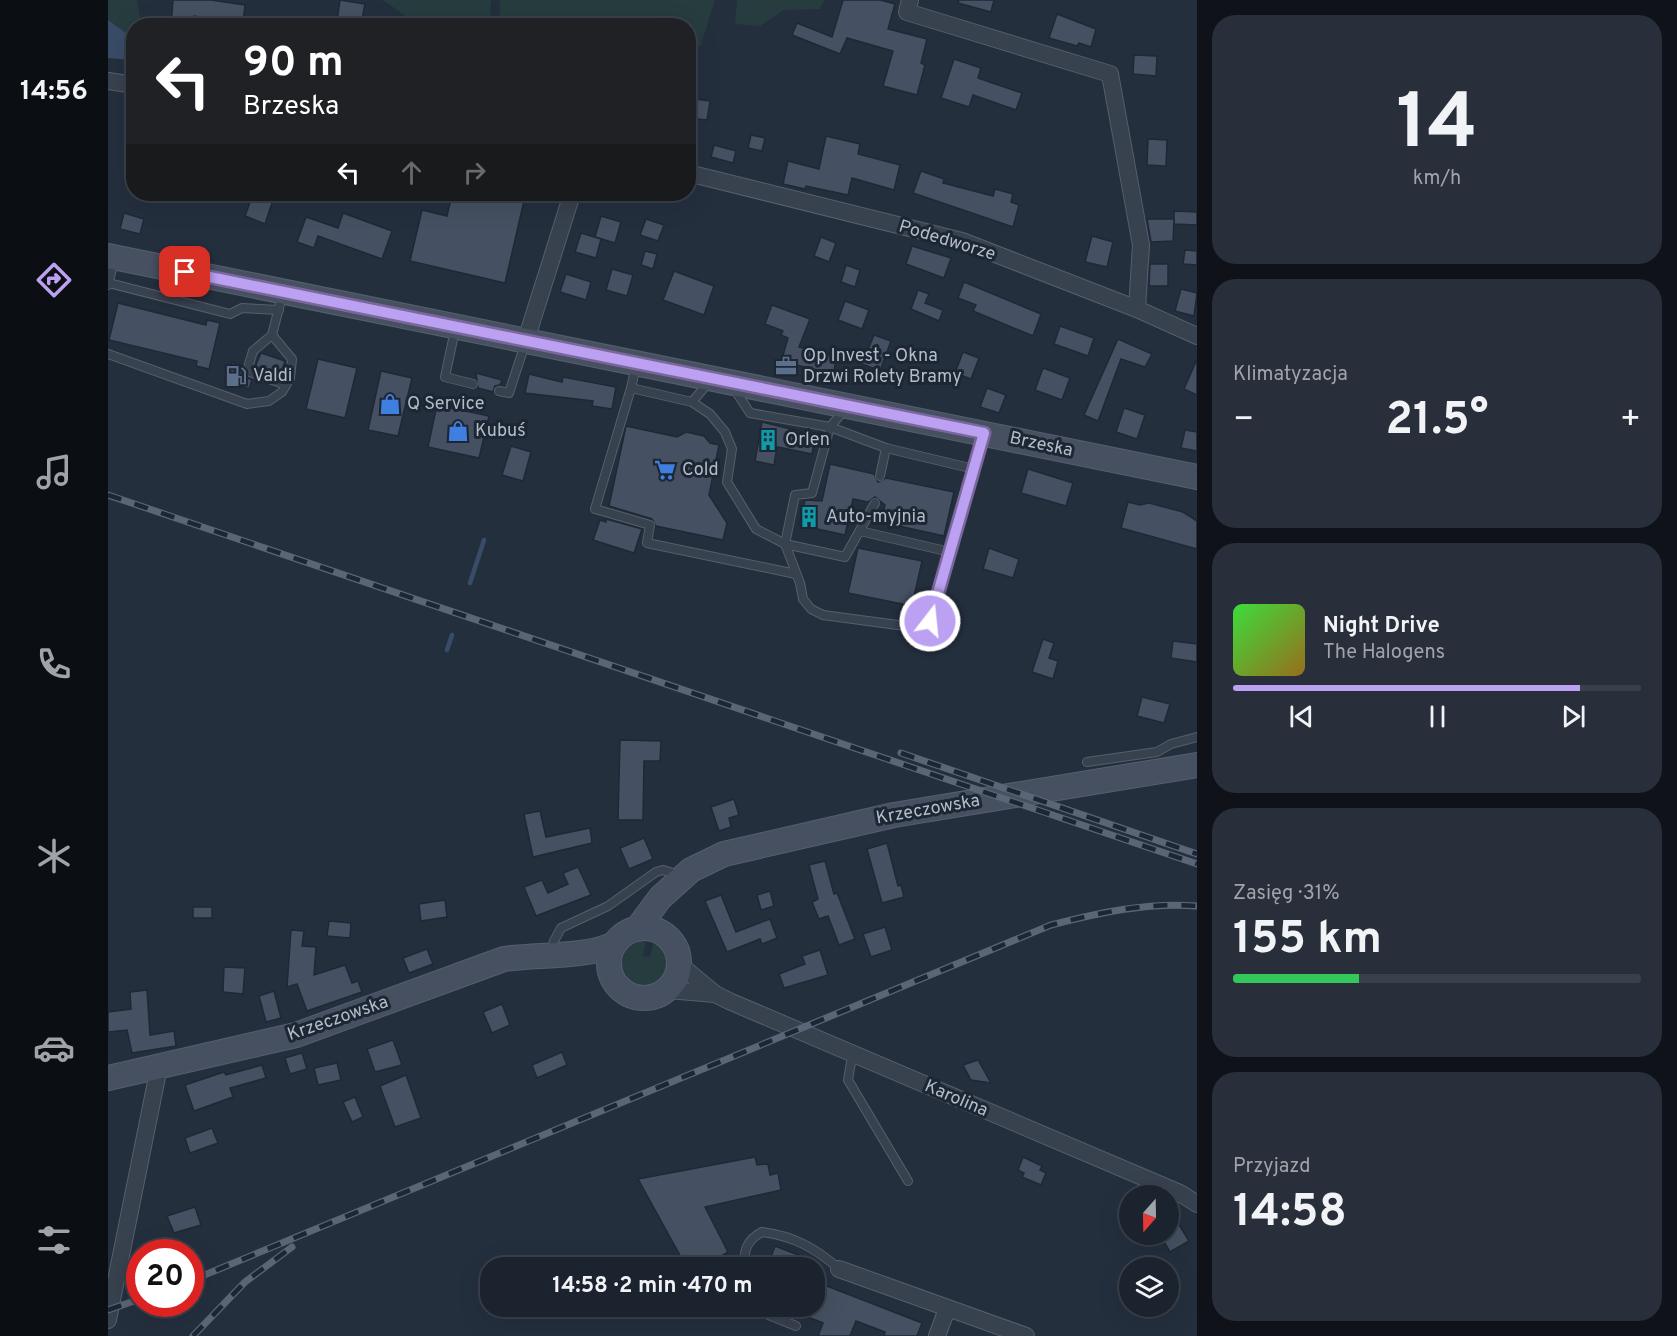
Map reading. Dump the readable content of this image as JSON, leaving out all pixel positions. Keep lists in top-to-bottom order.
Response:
{
  "streets": {
    "main road": ["Brzeska", "Krzeczowska"],
    "street": ["Podedworze", "Karolina"]
  },
  "crossings": [
    ["Krzeczowska", "Karolina"]
  ],
  "places": {
    "office": ["Op Invest - Okna Drzwi Rolety Bramy"],
    "fuel station": ["Valdi"],
    "shop": ["Q Service", "Kubuś"],
    "building": ["Orlen", "Auto-myjnia"],
    "supermarket": ["Cold"]
  },
  "north": "bottom",
  "page": {
    "tabs": "14:56",
    "tile": [
      ["14", "km/h"],
      "Klimatyzacja",
      ["Zasięg · 31%", "155 km"],
      ["Przyjazd", "14:58"]
    ],
    "turn": ["90 m", "Brzeska"],
    "heat": ["−", "21.5°", "+"],
    "song": ["Night Drive", "The Halogens"],
    "limit": "20",
    "trip": "14:58 · 2 min · 470 m"
  }
}
